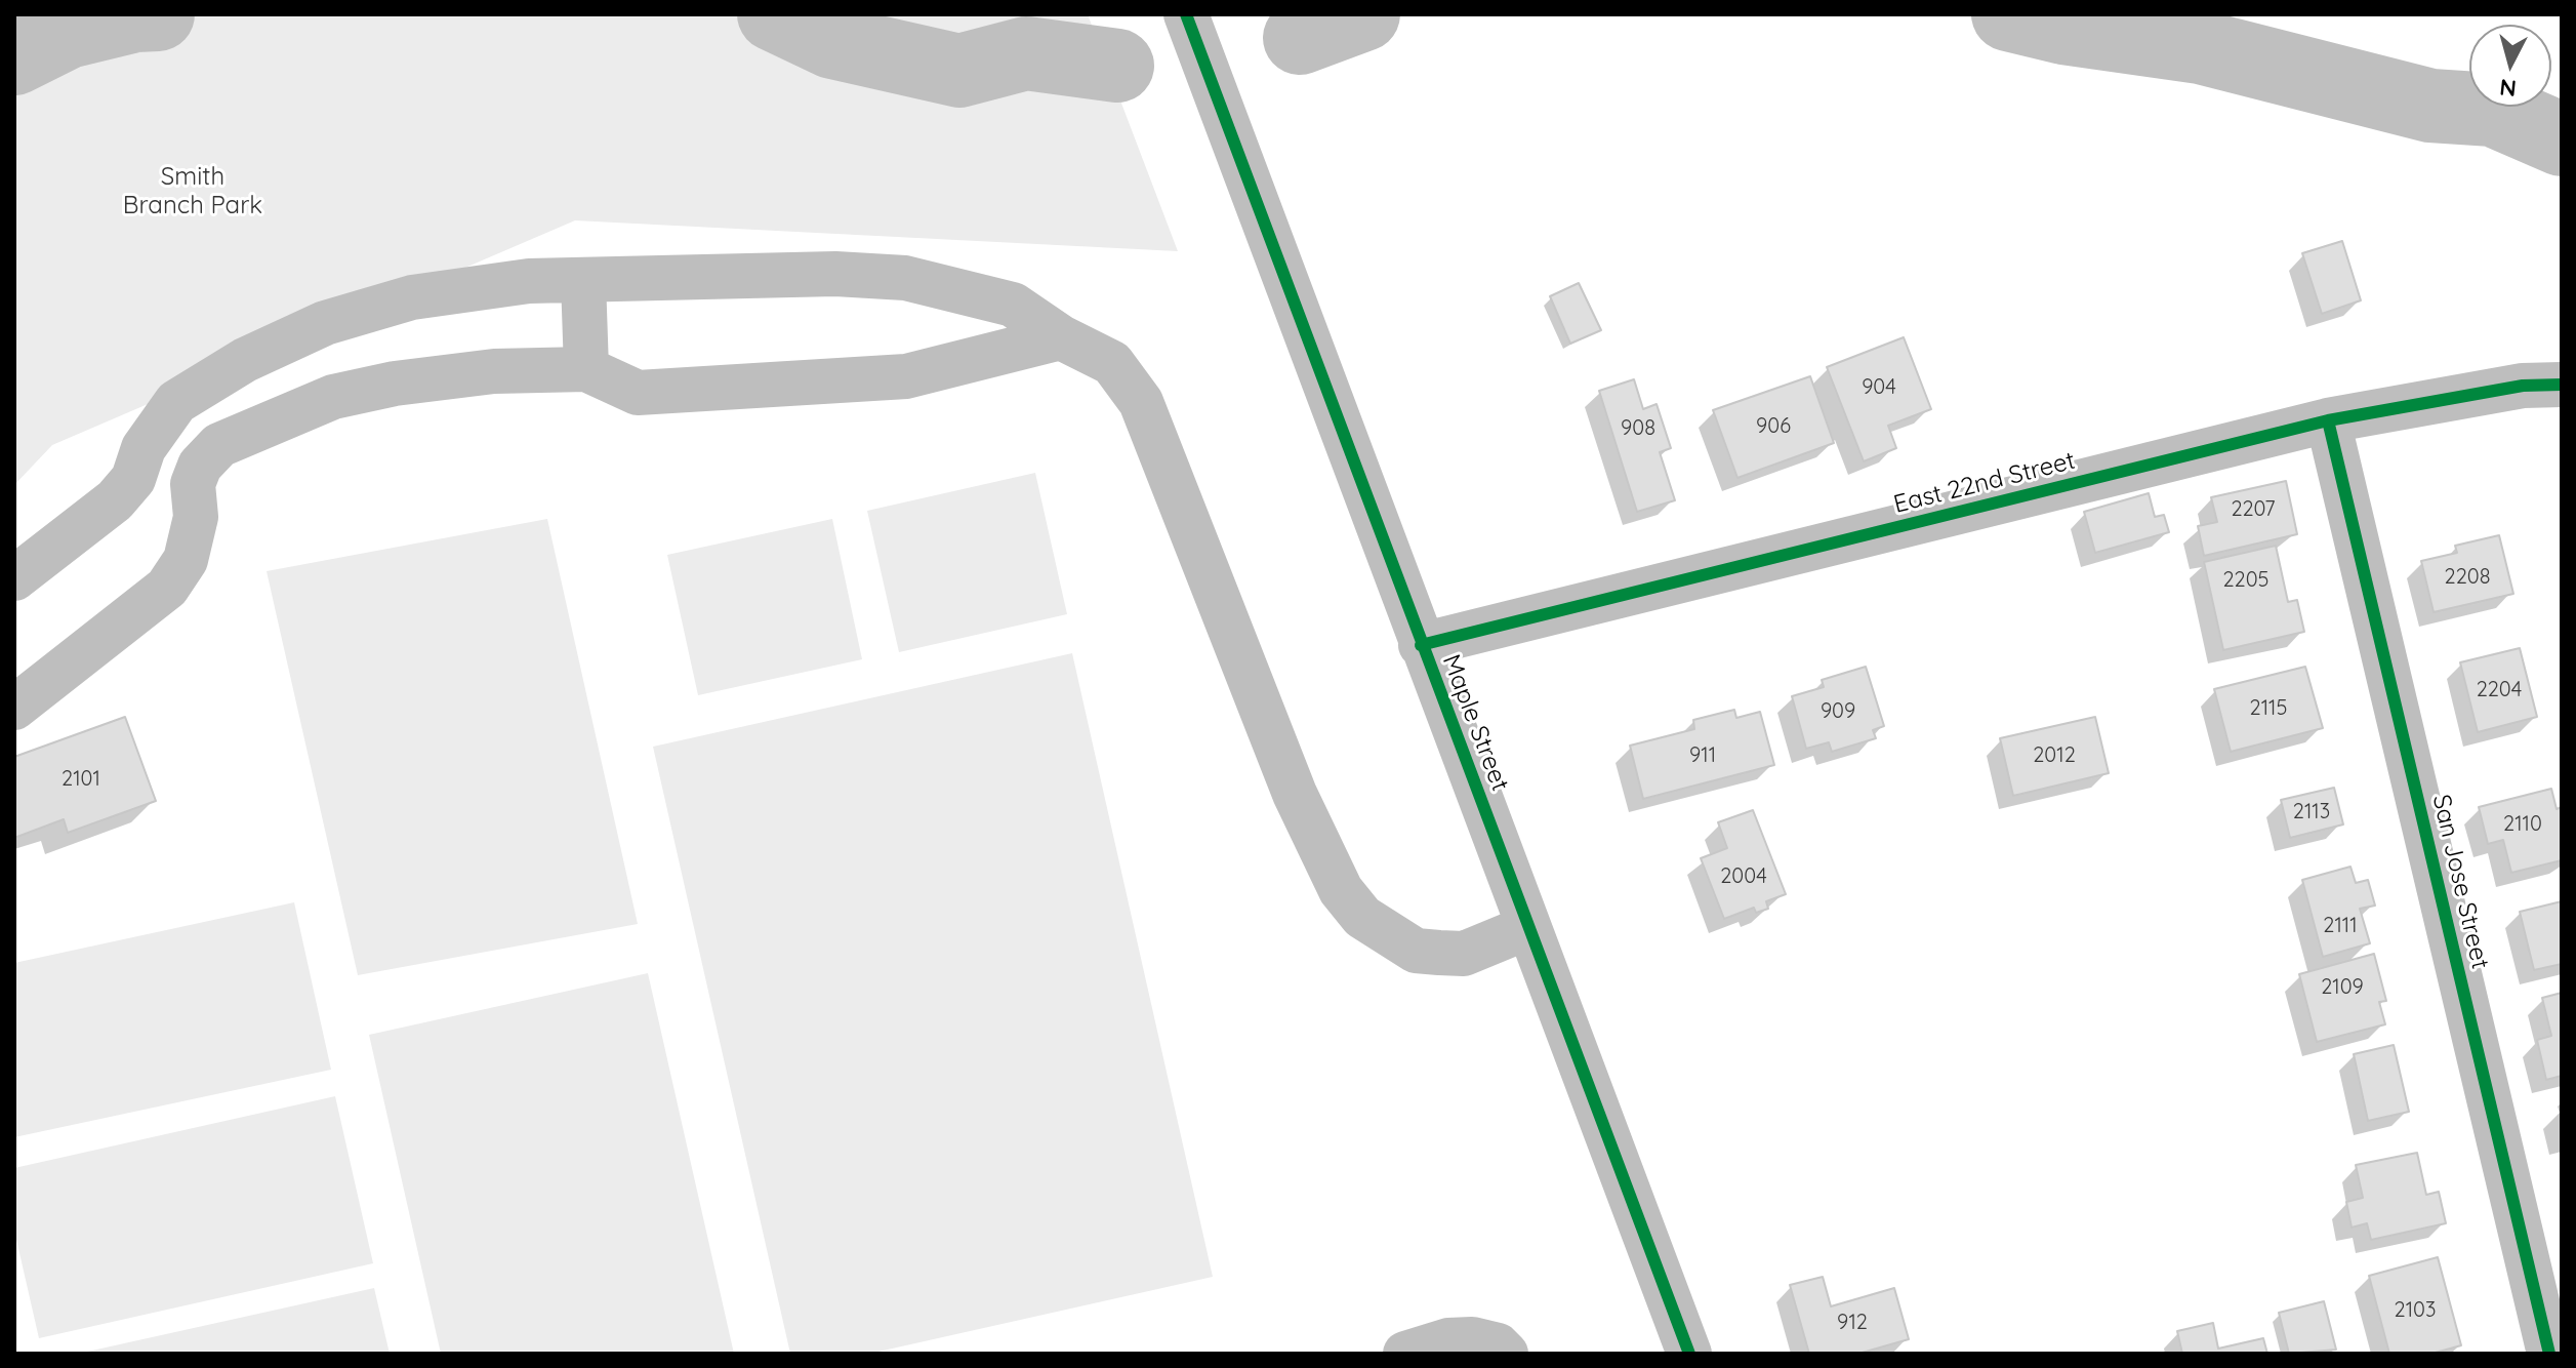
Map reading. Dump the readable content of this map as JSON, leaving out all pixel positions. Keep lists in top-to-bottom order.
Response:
{
  "streets": {
    "street": ["East 22nd Street", "Maple Street", "San Jose Street"]
  },
  "crossings": [
    ["East 22nd Street", "Maple Street"],
    ["East 22nd Street", "San Jose Street"]
  ],
  "parks": ["Smith Branch Park"],
  "house_numbers": [
    "904",
    "906",
    "908",
    "2207",
    "2208",
    "2205",
    "2204",
    "2115",
    "909",
    "911",
    "2012",
    "2101",
    "2113",
    "2110",
    "2004",
    "2111",
    "2109",
    "2103",
    "912"
  ],
  "north": "bottom"
}
